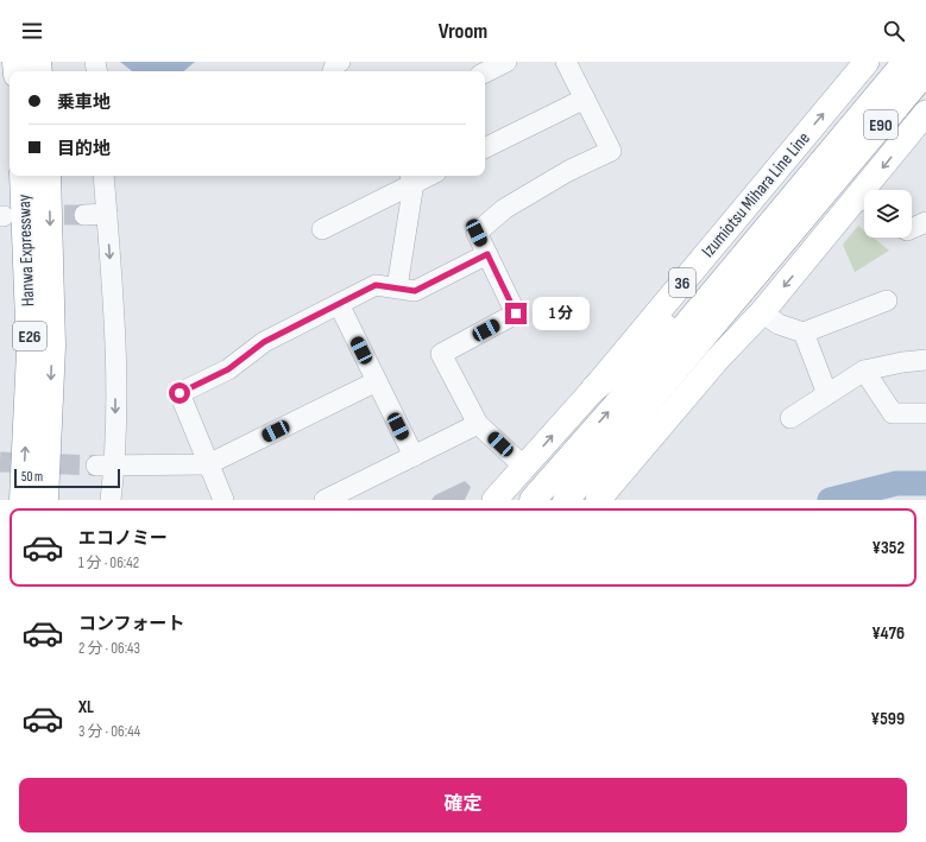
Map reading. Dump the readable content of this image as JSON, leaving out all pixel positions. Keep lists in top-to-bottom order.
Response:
{
  "streets": {
    "highway": ["E90", "Hanwa Expressway", "E26"],
    "main road": ["Izumiotsu Mihara Line Line", "36"]
  },
  "scale_bar": "50 m",
  "page": {
    "header": "Vroom",
    "banner": ["乗車地", "目的地"],
    "bubble": "1 分",
    "scale": "50 m",
    "list": [
      {
        "name": "エコノミー",
        "note": "1 分 · 06:42",
        "value": "¥352"
      },
      {
        "name": "コンフォート",
        "note": "2 分 · 06:43",
        "value": "¥476"
      },
      {
        "name": "XL",
        "note": "3 分 · 06:44",
        "value": "¥599"
      }
    ],
    "buttons": "確定"
  }
}
